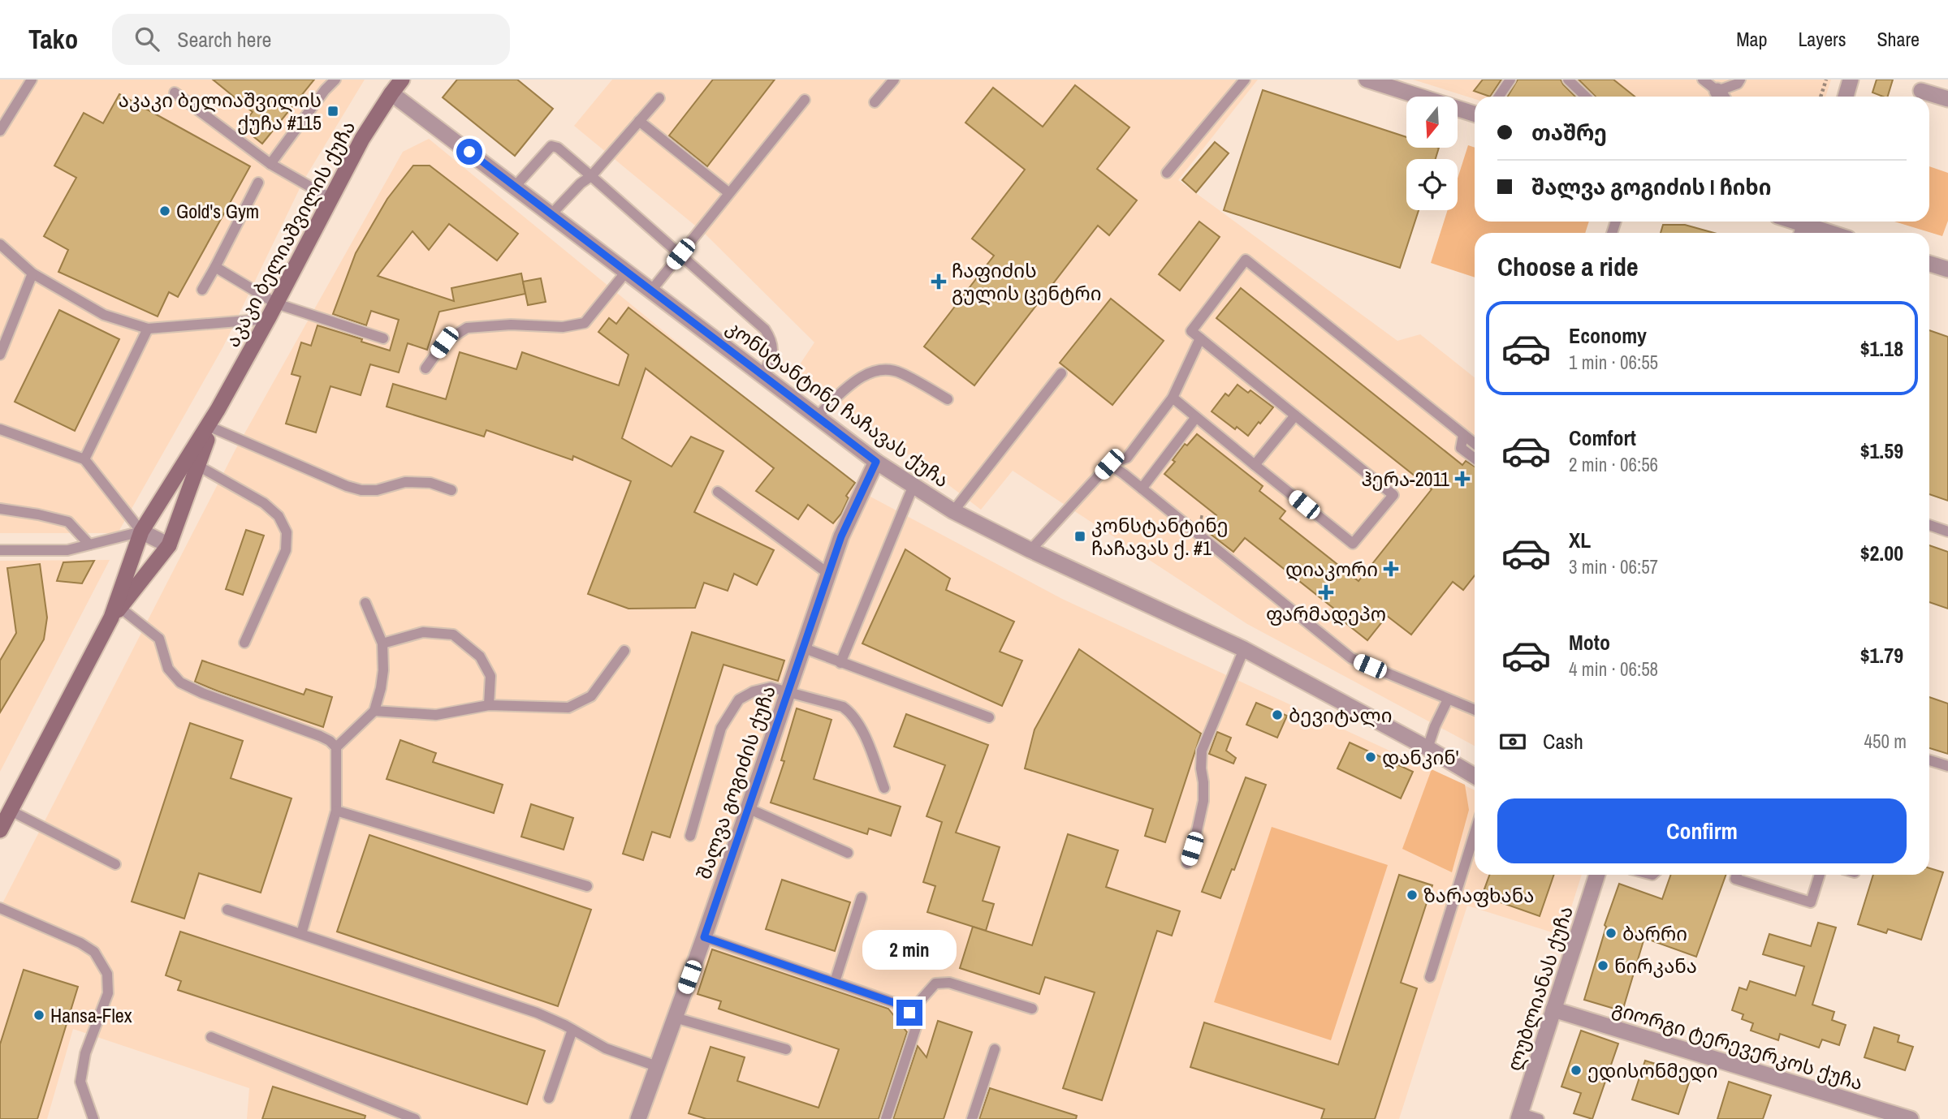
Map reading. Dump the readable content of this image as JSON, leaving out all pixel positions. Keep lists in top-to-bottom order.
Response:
{
  "streets": {
    "main road": ["აკაკი ბელიაშვილის ქუჩა"],
    "street": [
      "კონსტანტინე ჩაჩავას ქუჩა",
      "შალვა გოგიძის ქუჩა",
      "ლუბლიანას ქუჩა",
      "გიორგი ტერევერკოს ქუჩა"
    ]
  },
  "crossings": [
    ["აკაკი ბელიაშვილის ქუჩა", "კონსტანტინე ჩაჩავას ქუჩა"],
    ["კონსტანტინე ჩაჩავას ქუჩა", "შალვა გოგიძის ქუჩა"],
    ["ლუბლიანას ქუჩა", "გიორგი ტერევერკოს ქუჩა"]
  ],
  "places": {
    "transit": ["აკაკი ბელიაშვილის ქუჩა #115", "კონსტანტინე ჩაჩავას ქ. #1"],
    "other": [
      "Gold's Gym",
      "ბევიტალი",
      "დანკინ'",
      "ზარაფხანა",
      "ბარრი",
      "ნირკანა",
      "Hansa-Flex",
      "ედისონმედი"
    ],
    "health": [
      "ჩაფიძის გულის ცენტრი",
      "ჰერა-2011",
      "დიაკორი",
      "ფარმადეპო"
    ]
  },
  "north": "bottom",
  "page": {
    "header": "Tako",
    "search": "Search here",
    "nav": ["Map", "Layers", "Share"],
    "banner": ["თაშრე", "შალვა გოგიძის I ჩიხი"],
    "heading": "Choose a ride",
    "list": [
      {
        "name": "Economy",
        "note": "1 min · 06:55",
        "value": "$1.18"
      },
      {
        "name": "Comfort",
        "note": "2 min · 06:56",
        "value": "$1.59"
      },
      {
        "name": "XL",
        "note": "3 min · 06:57",
        "value": "$2.00"
      },
      {
        "name": "Moto",
        "note": "4 min · 06:58",
        "value": "$1.79"
      }
    ],
    "pay": ["Cash", "450 m"],
    "buttons": "Confirm",
    "bubble": "2 min"
  }
}
